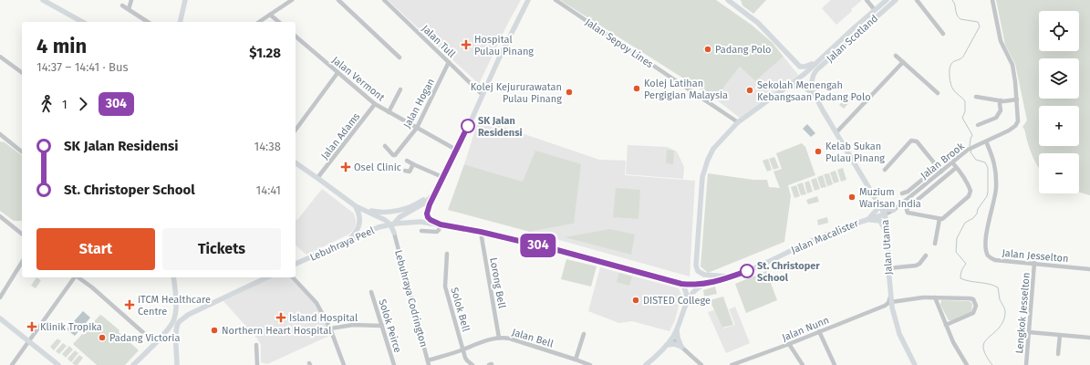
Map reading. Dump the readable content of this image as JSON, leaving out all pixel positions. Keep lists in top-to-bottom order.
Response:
{
  "streets": {
    "main road": [
      "Jalan Scotland",
      "Jalan Macalister",
      "Lebuhraya Peel",
      "Jalan Utama",
      "Lebuhraya Codrington"
    ],
    "street": [
      "Jalan Tull",
      "Jalan Sepoy Lines",
      "Jalan Vermont",
      "Jalan Hogan",
      "Jalan Adams",
      "Jalan Brook",
      "Jalan Jesselton",
      "Lorong Bell",
      "Solok Bell",
      "Lengkok Jesselton",
      "Solok Peirce",
      "Jalan Nunn",
      "Jalan Bell"
    ]
  },
  "crossings": [
    ["Jalan Scotland", "Jalan Utama"],
    ["Jalan Tull", "Jalan Hogan"],
    ["Jalan Vermont", "Jalan Hogan"],
    ["Jalan Vermont", "Jalan Adams"],
    ["Jalan Brook", "Jalan Macalister"],
    ["Jalan Brook", "Jalan Utama"],
    ["Jalan Brook", "Jalan Jesselton"],
    ["Jalan Macalister", "Lebuhraya Peel"],
    ["Jalan Macalister", "Jalan Utama"],
    ["Jalan Macalister", "Lorong Bell"],
    ["Jalan Macalister", "Lebuhraya Codrington"],
    ["Lebuhraya Peel", "Lebuhraya Codrington"],
    ["Jalan Jesselton", "Lengkok Jesselton"],
    ["Lorong Bell", "Jalan Bell"],
    ["Lebuhraya Codrington", "Jalan Bell"],
    ["Solok Bell", "Jalan Bell"]
  ],
  "places": {
    "health": [
      "Hospital Pulau Pinang",
      "Osel Clinic",
      "iTCM Healthcare Centre",
      "Island Hospital",
      "Klinik Tropika"
    ],
    "other": [
      "Padang Polo",
      "Kolej Latihan Pergigian Malaysia",
      "Sekolah Menengah Kebangsaan Padang Polo",
      "Kolej Kejururawatan Pulau Pinang",
      "SK Jalan Residensi",
      "Kelab Sukan Pulau Pinang",
      "Muzium Warisan India",
      "St. Christoper School",
      "DISTED College",
      "Northern Heart Hospital",
      "Padang Victoria"
    ]
  },
  "lines": ["bus line 304"],
  "page": {
    "on_map": "304",
    "map_buttons": ["+", "−"],
    "heading": ["4 min", "14:37 – 14:41 · Bus", "$1.28"],
    "legs": ["1", "304"],
    "list": [
      {
        "name": "SK Jalan Residensi",
        "value": "14:38"
      },
      {
        "name": "St. Christoper School",
        "value": "14:41"
      }
    ],
    "buttons": ["Start", "Tickets"]
  }
}
